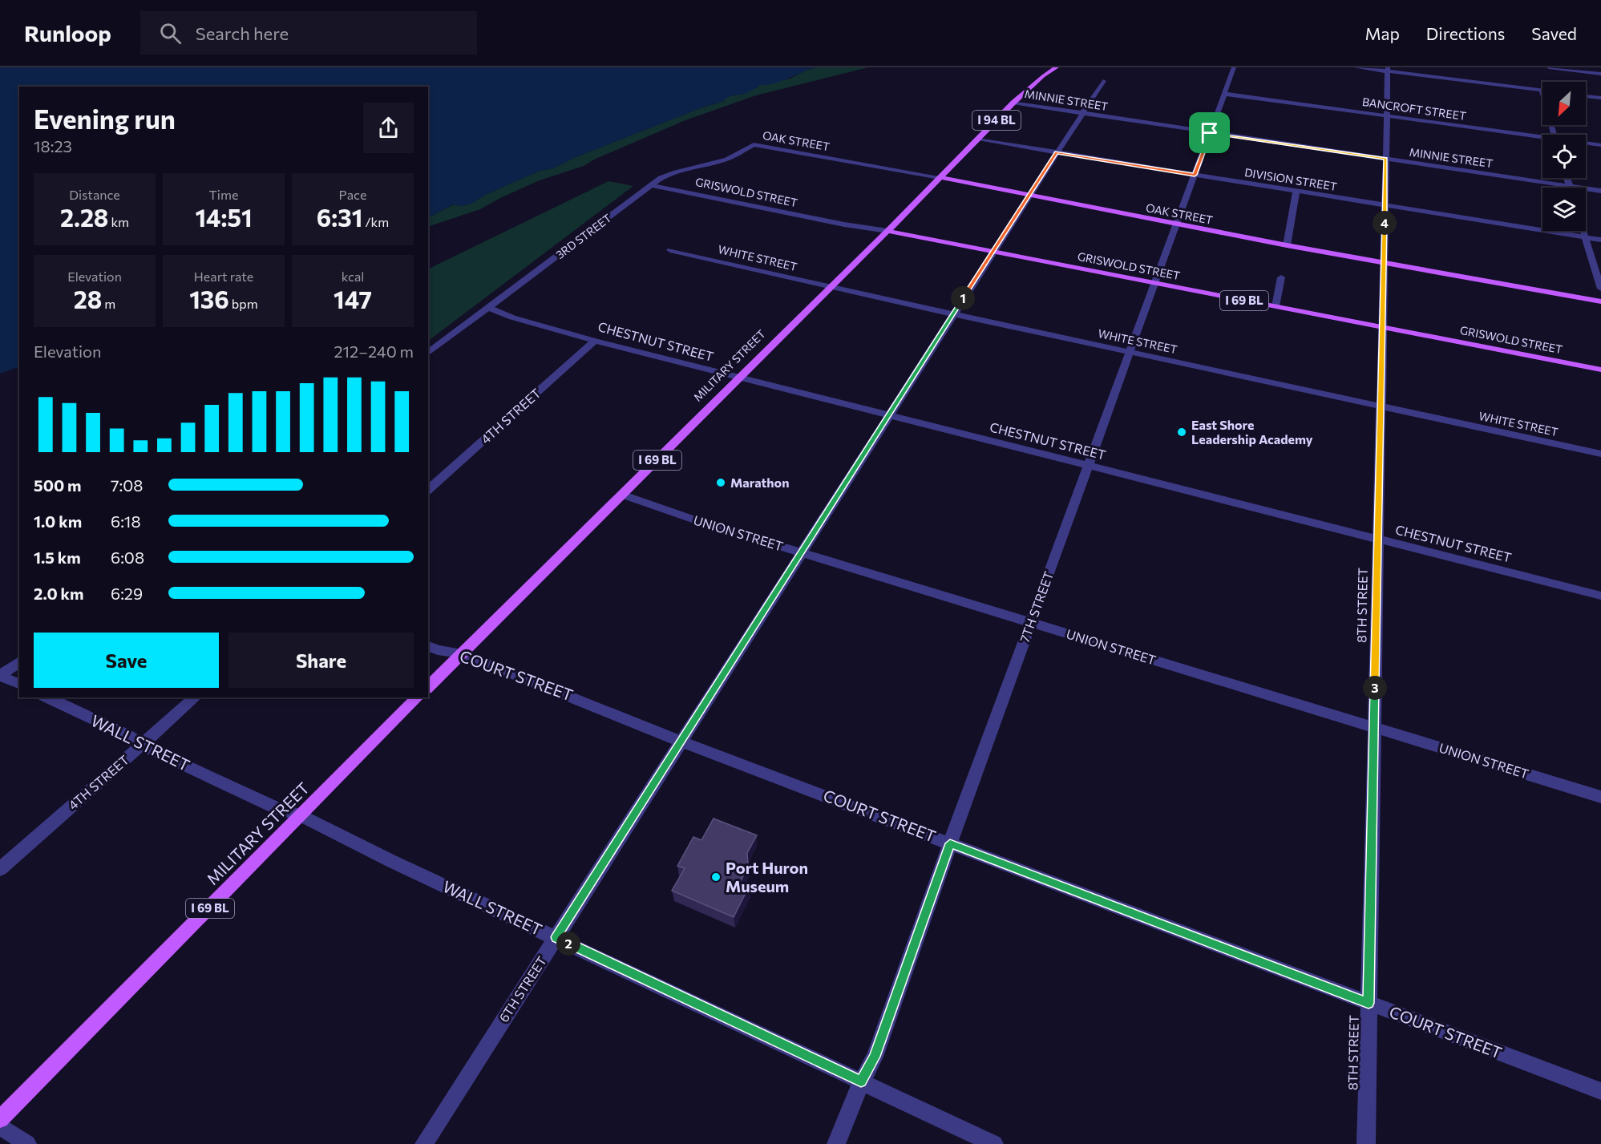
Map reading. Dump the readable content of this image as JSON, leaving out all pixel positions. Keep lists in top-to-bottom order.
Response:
{
  "streets": {
    "main road": [
      "I 94 BL",
      "OAK STREET",
      "GRISWOLD STREET",
      "I 69 BL",
      "MILITARY STREET"
    ],
    "street": [
      "MINNIE STREET",
      "BANCROFT STREET",
      "DIVISION STREET",
      "3RD STREET",
      "WHITE STREET",
      "CHESTNUT STREET",
      "4TH STREET",
      "UNION STREET",
      "8TH STREET",
      "7TH STREET",
      "COURT STREET",
      "WALL STREET",
      "6TH STREET"
    ]
  },
  "crossings": [
    ["MINNIE STREET", "MILITARY STREET"],
    ["MINNIE STREET", "8TH STREET"],
    ["MINNIE STREET", "7TH STREET"],
    ["MINNIE STREET", "6TH STREET"],
    ["BANCROFT STREET", "8TH STREET"],
    ["BANCROFT STREET", "7TH STREET"],
    ["OAK STREET", "3RD STREET"],
    ["OAK STREET", "MILITARY STREET"],
    ["OAK STREET", "8TH STREET"],
    ["OAK STREET", "7TH STREET"],
    ["OAK STREET", "6TH STREET"],
    ["DIVISION STREET", "MILITARY STREET"],
    ["DIVISION STREET", "8TH STREET"],
    ["DIVISION STREET", "7TH STREET"],
    ["DIVISION STREET", "6TH STREET"],
    ["GRISWOLD STREET", "3RD STREET"],
    ["GRISWOLD STREET", "MILITARY STREET"],
    ["GRISWOLD STREET", "8TH STREET"],
    ["GRISWOLD STREET", "7TH STREET"],
    ["GRISWOLD STREET", "6TH STREET"],
    ["3RD STREET", "CHESTNUT STREET"],
    ["WHITE STREET", "MILITARY STREET"],
    ["WHITE STREET", "8TH STREET"],
    ["WHITE STREET", "7TH STREET"],
    ["WHITE STREET", "6TH STREET"],
    ["CHESTNUT STREET", "MILITARY STREET"],
    ["CHESTNUT STREET", "4TH STREET"],
    ["CHESTNUT STREET", "8TH STREET"],
    ["CHESTNUT STREET", "7TH STREET"],
    ["CHESTNUT STREET", "6TH STREET"],
    ["MILITARY STREET", "UNION STREET"],
    ["MILITARY STREET", "COURT STREET"],
    ["MILITARY STREET", "WALL STREET"],
    ["4TH STREET", "WALL STREET"],
    ["UNION STREET", "8TH STREET"],
    ["UNION STREET", "7TH STREET"],
    ["UNION STREET", "6TH STREET"],
    ["8TH STREET", "COURT STREET"],
    ["7TH STREET", "COURT STREET"],
    ["7TH STREET", "WALL STREET"],
    ["COURT STREET", "6TH STREET"],
    ["WALL STREET", "6TH STREET"]
  ],
  "places": ["East Shore Leadership Academy", "Marathon", "Port Huron Museum"],
  "north": "bottom left",
  "page": {
    "header": "Runloop",
    "search": "Search here",
    "nav": ["Map", "Directions", "Saved"],
    "heading": ["Evening run", "18:23"],
    "stats": [
      ["Distance", "2.28 km"],
      ["Time", "14:51"],
      ["Pace", "6:31 /km"],
      ["Elevation", "28 m"],
      ["Heart rate", "136 bpm"],
      ["kcal", "147"]
    ],
    "pins": [
      "4",
      "1",
      "3",
      "2"
    ],
    "chart": ["Elevation", "212–240 m"],
    "list": [
      {
        "name": "500 m",
        "note": "7:08"
      },
      {
        "name": "1.0 km",
        "note": "6:18"
      },
      {
        "name": "1.5 km",
        "note": "6:08"
      },
      {
        "name": "2.0 km",
        "note": "6:29"
      }
    ],
    "buttons": ["Save", "Share"]
  }
}
